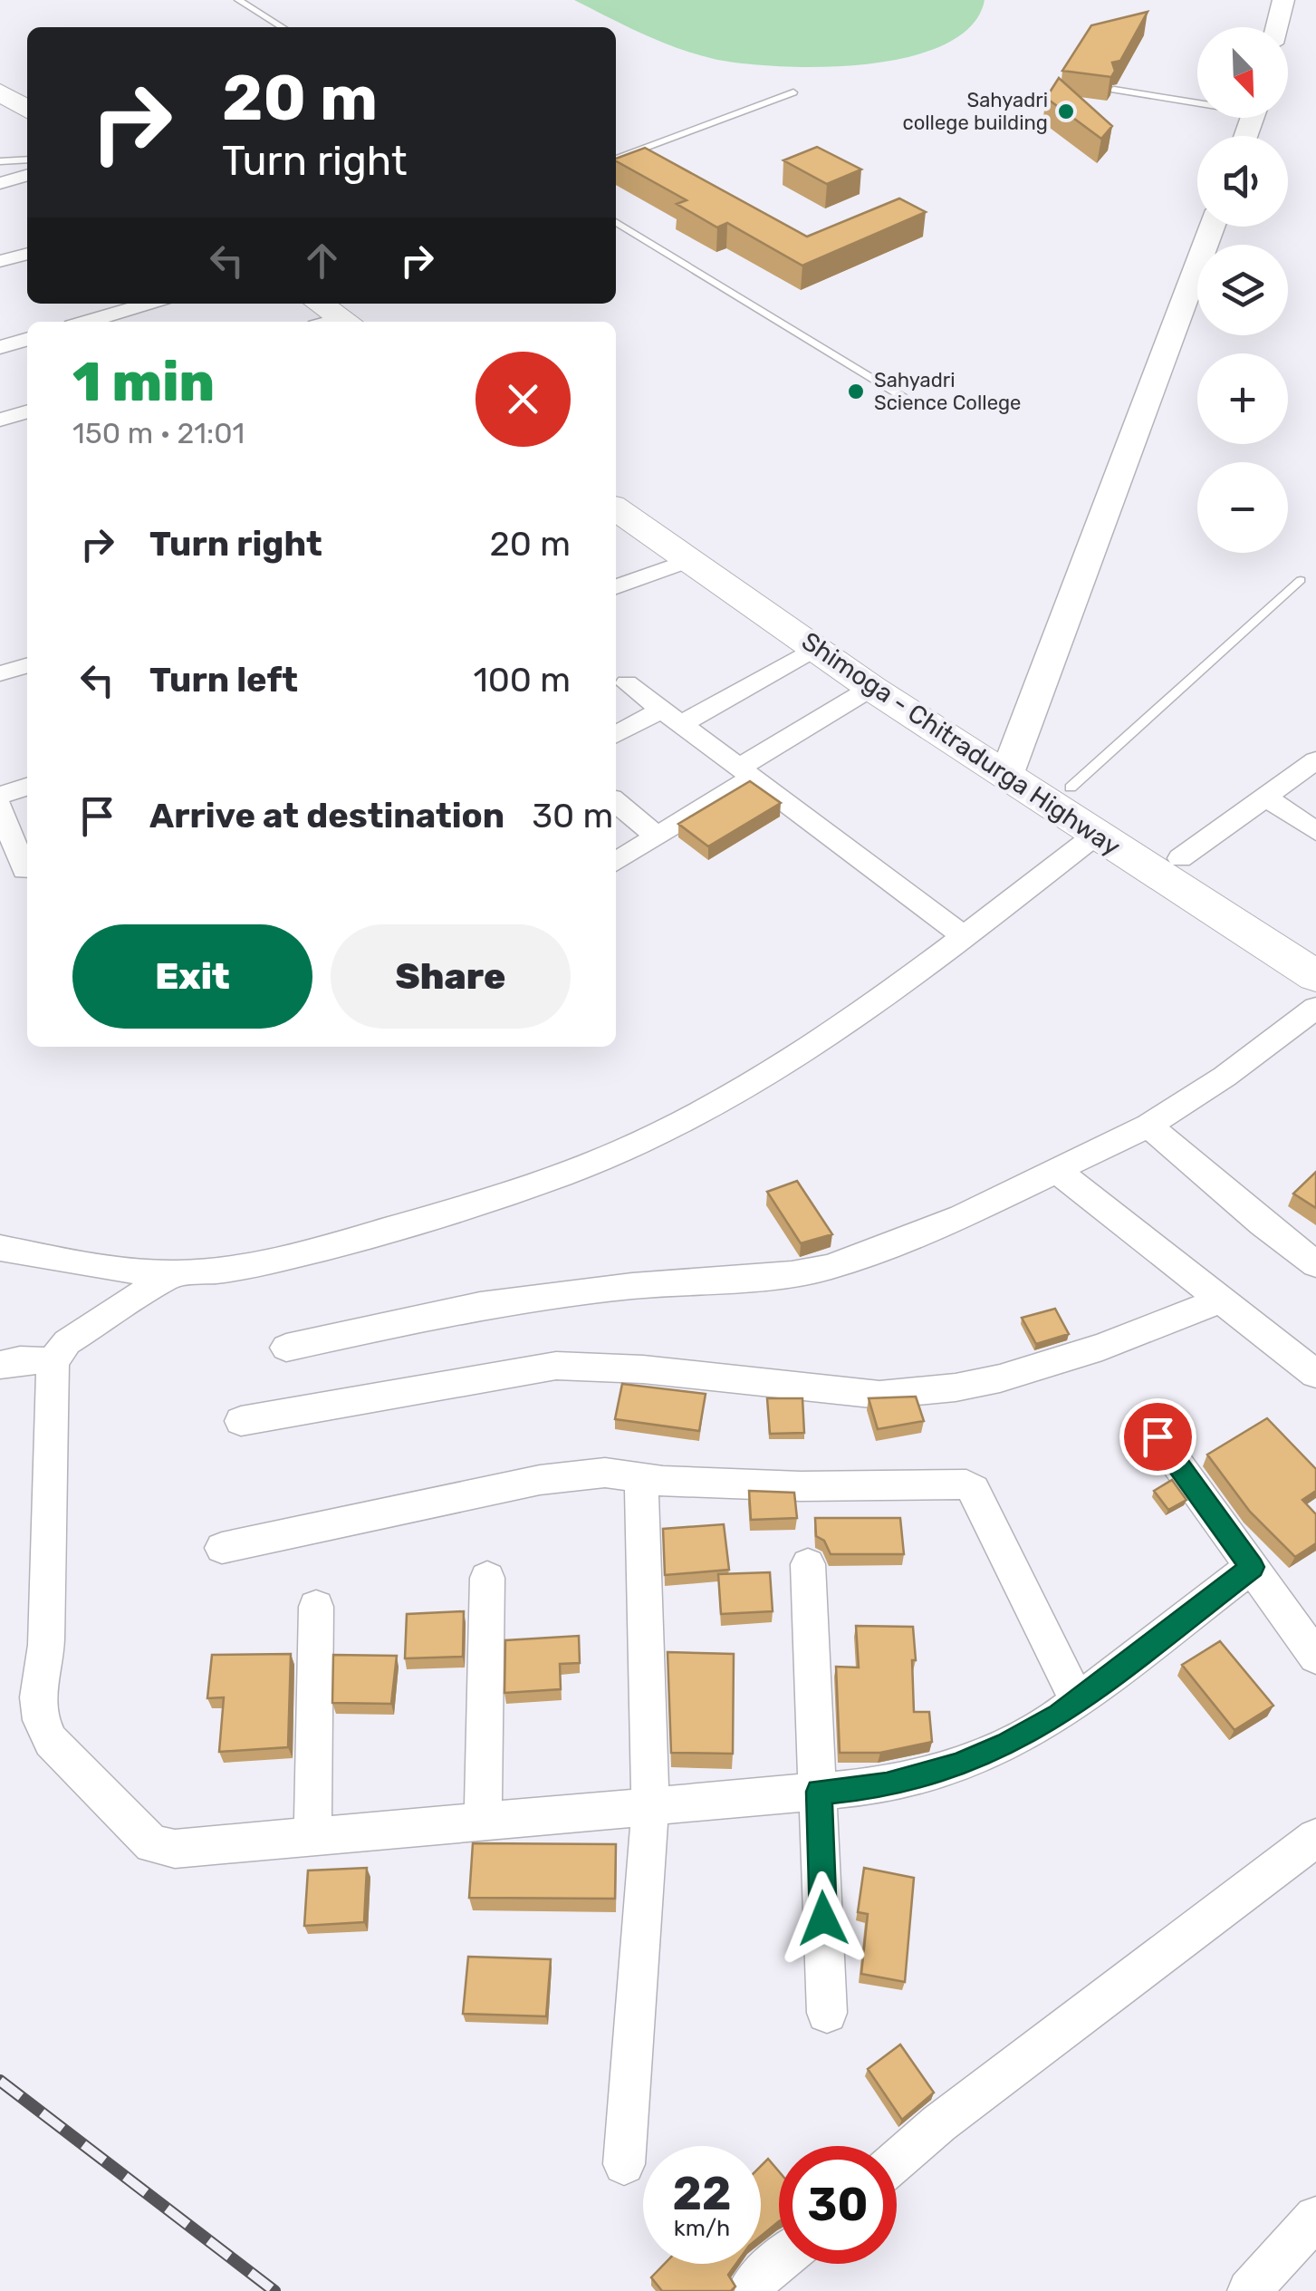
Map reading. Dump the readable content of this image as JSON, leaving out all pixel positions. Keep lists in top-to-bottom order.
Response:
{
  "streets": {
    "main road": ["Shimoga - Chitradurga Highway"]
  },
  "places": ["Sahyadri college building", "Sahyadri Science College"],
  "north": "bottom right",
  "page": {
    "map_buttons": ["+", "−"],
    "turn": ["20 m", "Turn right"],
    "heading": ["1 min", "150 m · 21:01"],
    "list": [
      {
        "name": "Turn right",
        "value": "20 m"
      },
      {
        "name": "Turn left",
        "value": "100 m"
      },
      {
        "name": "Arrive at destination",
        "value": "30 m"
      }
    ],
    "buttons": ["Exit", "Share"],
    "speed": "22 km/h",
    "limit": "30"
  }
}
